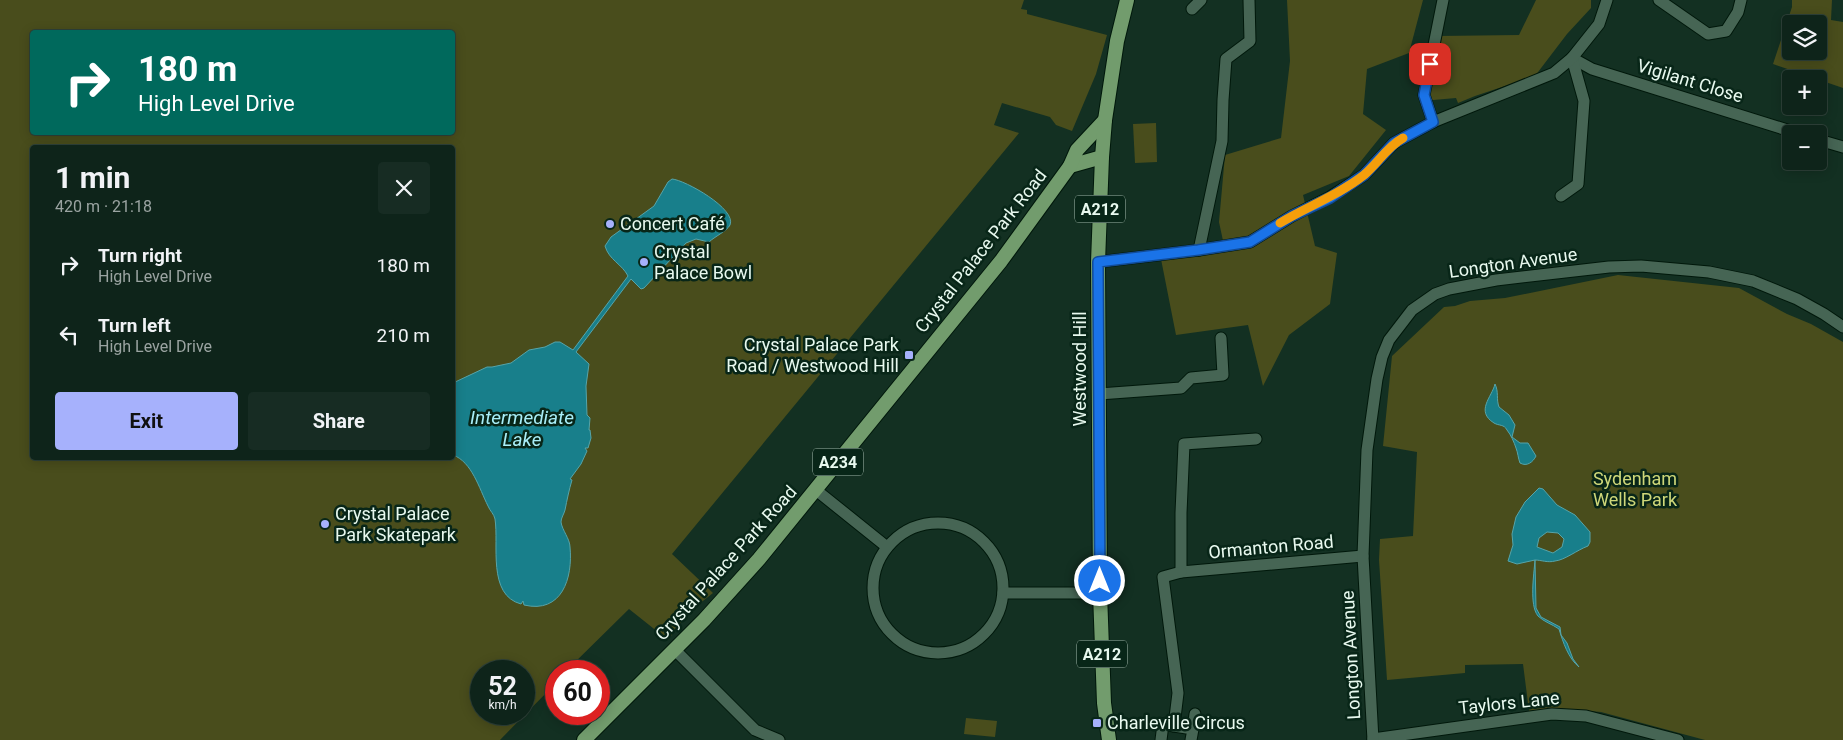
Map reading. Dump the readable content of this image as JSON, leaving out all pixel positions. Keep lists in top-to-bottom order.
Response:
{
  "streets": {
    "main road": [
      "A212",
      "Crystal Palace Park Road",
      "Westwood Hill",
      "A234"
    ],
    "street": [
      "Vigilant Close",
      "Longton Avenue",
      "Ormanton Road",
      "Taylors Lane"
    ]
  },
  "crossings": [
    ["Crystal Palace Park Road", "Westwood Hill"],
    ["Crystal Palace Park Road", "A234"],
    ["Longton Avenue", "Ormanton Road"],
    ["Longton Avenue", "Taylors Lane"],
    ["Westwood Hill", "A234"]
  ],
  "water": ["Intermediate Lake"],
  "parks": ["Sydenham Wells Park"],
  "places": {
    "other": ["Concert Café", "Crystal Palace Bowl", "Crystal Palace Park Skatepark"],
    "transit": ["Crystal Palace Park Road / Westwood Hill", "Charleville Circus"]
  },
  "page": {
    "map_buttons": ["+", "−"],
    "turn": ["180 m", "High Level Drive"],
    "heading": ["1 min", "420 m · 21:18"],
    "list": [
      {
        "name": "Turn right",
        "note": "High Level Drive",
        "value": "180 m"
      },
      {
        "name": "Turn left",
        "note": "High Level Drive",
        "value": "210 m"
      }
    ],
    "buttons": ["Exit", "Share"],
    "speed": "52 km/h",
    "limit": "60"
  }
}
